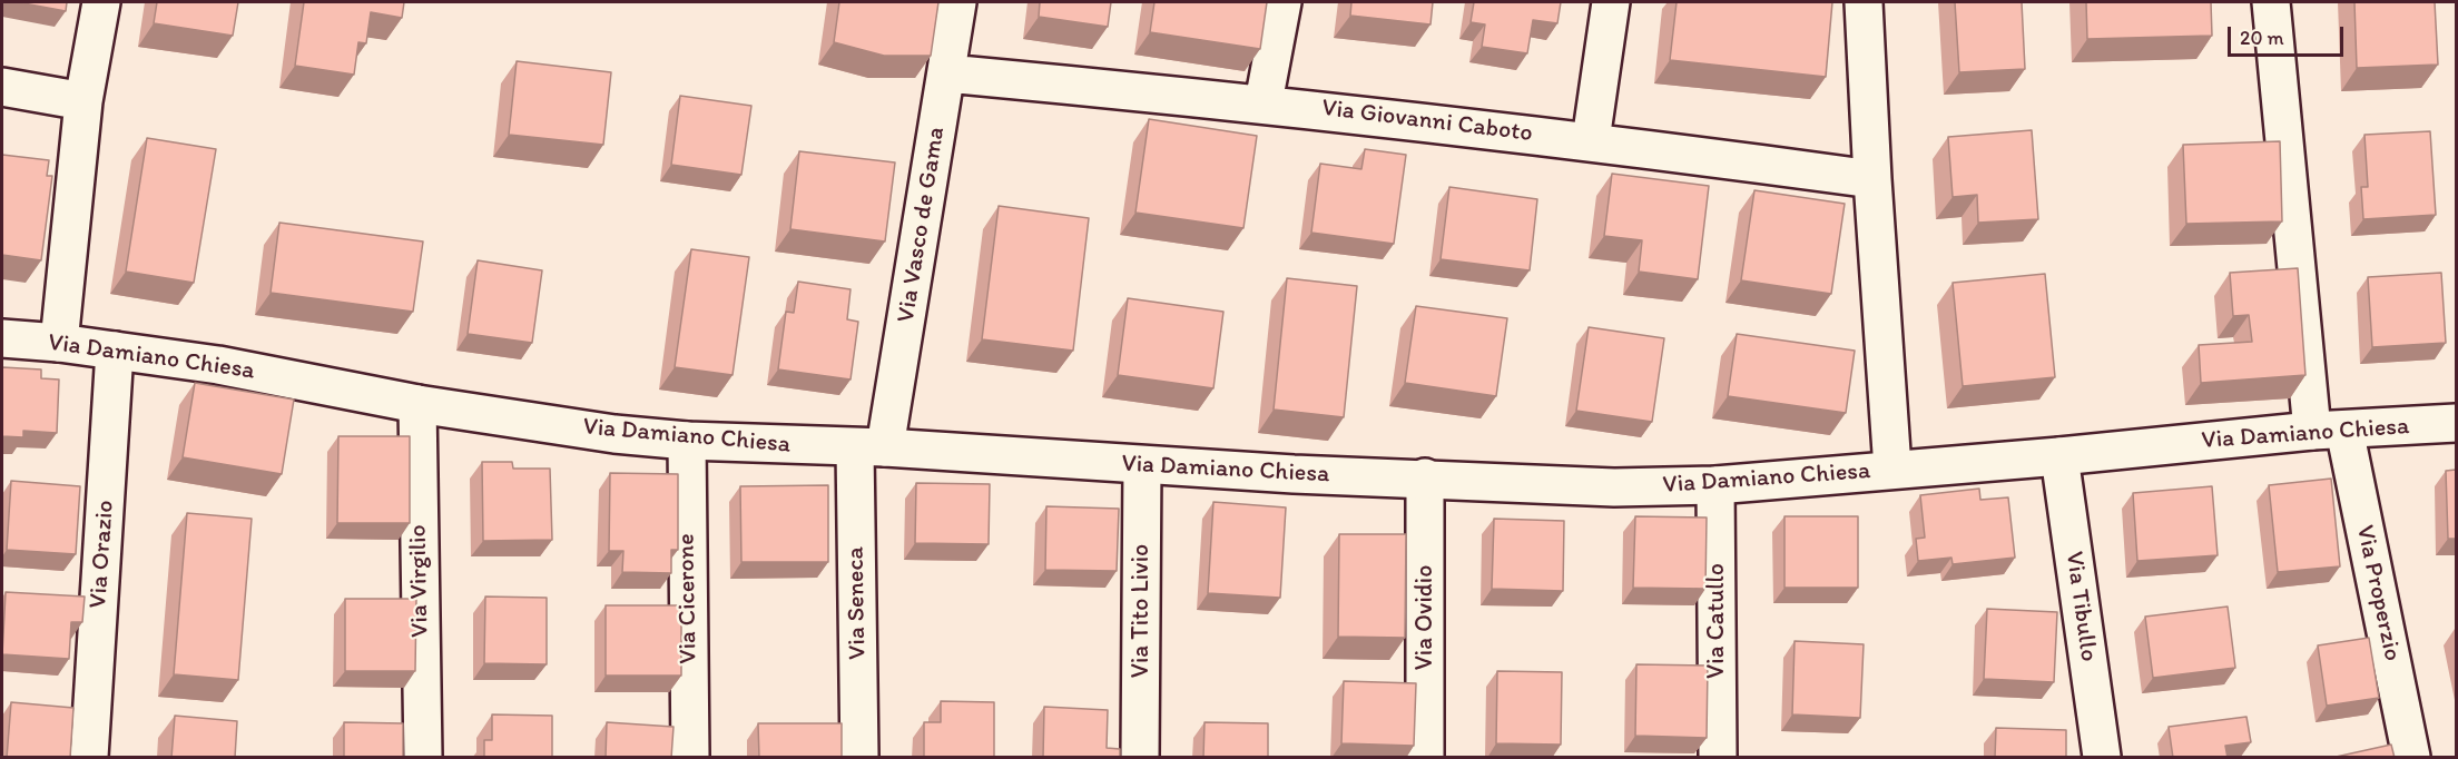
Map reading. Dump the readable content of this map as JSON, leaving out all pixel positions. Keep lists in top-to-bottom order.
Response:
{
  "streets": {
    "street": [
      "Via Giovanni Caboto",
      "Via Vasco de Gama",
      "Via Damiano Chiesa",
      "Via Orazio",
      "Via Virgilio",
      "Via Properzio",
      "Via Cicerone",
      "Via Seneca",
      "Via Tibullo",
      "Via Tito Livio",
      "Via Ovidio",
      "Via Catullo"
    ]
  },
  "crossings": [
    ["Via Giovanni Caboto", "Via Vasco de Gama"],
    ["Via Vasco de Gama", "Via Damiano Chiesa"],
    ["Via Vasco de Gama", "Via Seneca"],
    ["Via Damiano Chiesa", "Via Orazio"],
    ["Via Damiano Chiesa", "Via Virgilio"],
    ["Via Damiano Chiesa", "Via Properzio"],
    ["Via Damiano Chiesa", "Via Cicerone"],
    ["Via Damiano Chiesa", "Via Seneca"],
    ["Via Damiano Chiesa", "Via Tibullo"],
    ["Via Damiano Chiesa", "Via Tito Livio"],
    ["Via Damiano Chiesa", "Via Ovidio"],
    ["Via Damiano Chiesa", "Via Catullo"]
  ],
  "scale_bar": "20 m"
}
